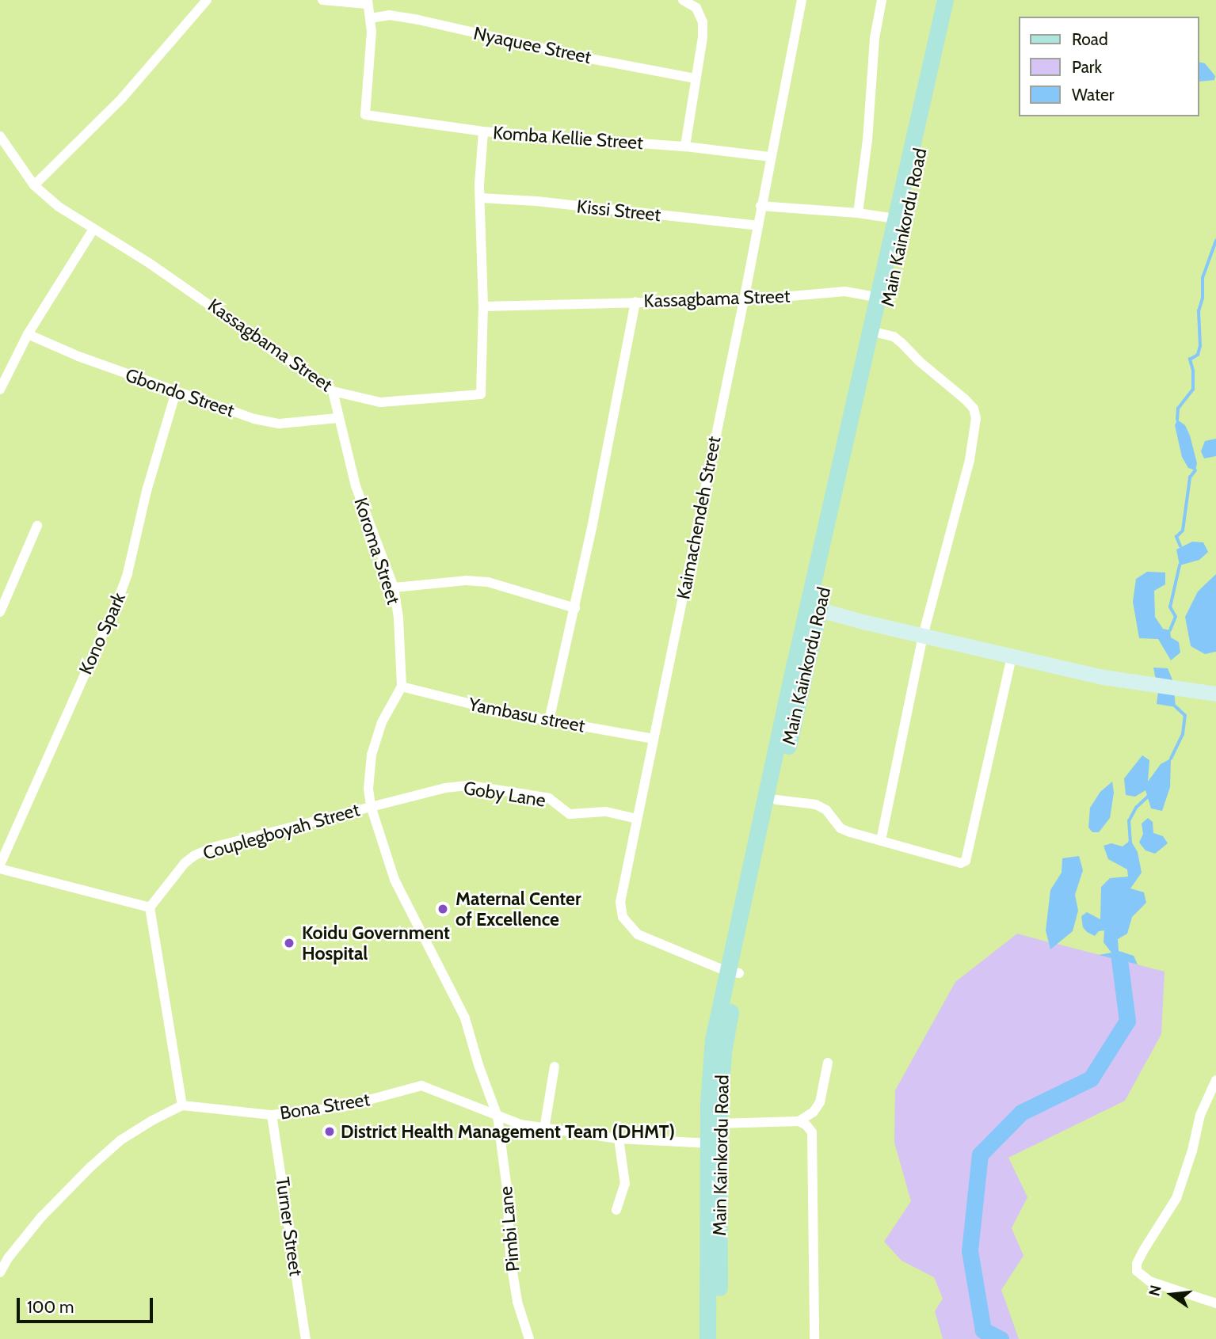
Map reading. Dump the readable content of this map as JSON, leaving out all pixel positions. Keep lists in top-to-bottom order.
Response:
{
  "streets": {
    "main road": ["Main Kainkordu Road"],
    "street": [
      "Nyaquee Street",
      "Komba Kellie Street",
      "Kissi Street",
      "Kassagbama Street",
      "Gbondo Street",
      "Kaimachendeh Street",
      "Koroma Street",
      "Kono Spark",
      "Yambasu street",
      "Goby Lane",
      "Couplegboyah Street",
      "Bona Street",
      "Turner Street",
      "Pimbi Lane"
    ]
  },
  "crossings": [
    ["Nyaquee Street", "Komba Kellie Street"],
    ["Komba Kellie Street", "Kaimachendeh Street"],
    ["Kissi Street", "Kaimachendeh Street"],
    ["Main Kainkordu Road", "Kassagbama Street"],
    ["Main Kainkordu Road", "Kaimachendeh Street"],
    ["Main Kainkordu Road", "Bona Street"],
    ["Kassagbama Street", "Kaimachendeh Street"],
    ["Kassagbama Street", "Koroma Street"],
    ["Gbondo Street", "Koroma Street"],
    ["Gbondo Street", "Kono Spark"],
    ["Kaimachendeh Street", "Yambasu street"],
    ["Kaimachendeh Street", "Goby Lane"],
    ["Koroma Street", "Yambasu street"],
    ["Goby Lane", "Couplegboyah Street"],
    ["Goby Lane", "Pimbi Lane"],
    ["Couplegboyah Street", "Pimbi Lane"],
    ["Bona Street", "Turner Street"],
    ["Bona Street", "Pimbi Lane"]
  ],
  "places": ["Maternal Center of Excellence", "Koidu Government Hospital", "District Health Management Team (DHMT)"],
  "legend": ["Road", "Park", "Water"],
  "scale_bar": "100 m",
  "north": "left"
}
